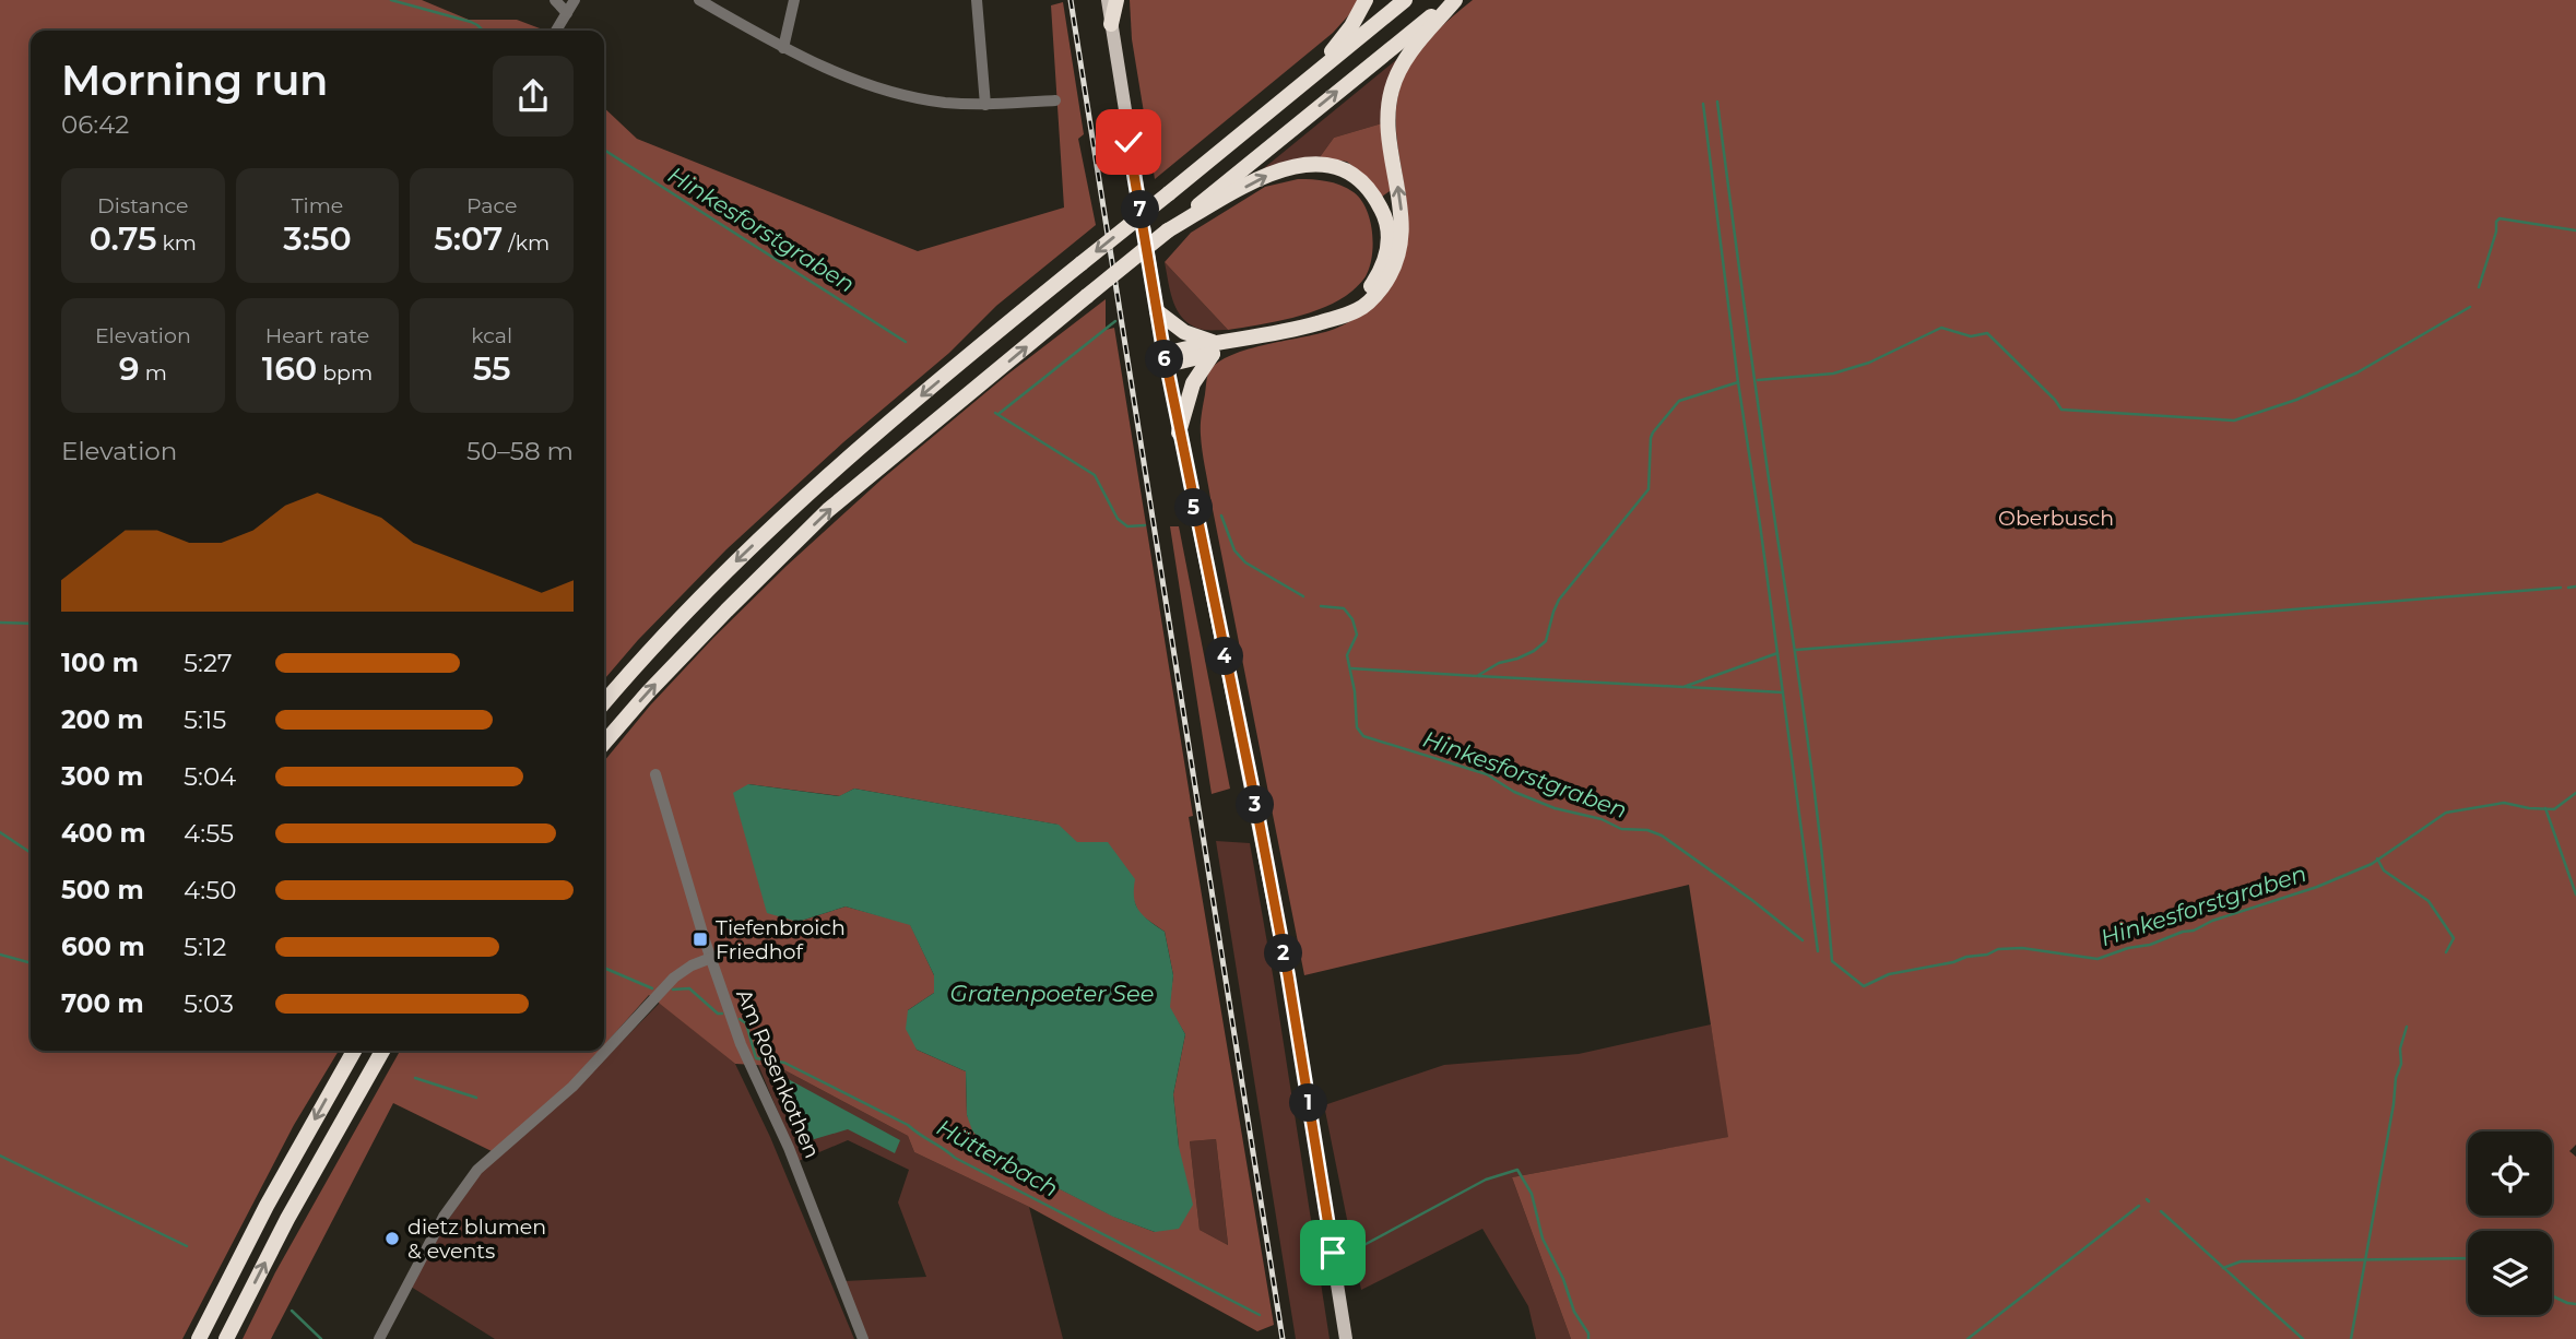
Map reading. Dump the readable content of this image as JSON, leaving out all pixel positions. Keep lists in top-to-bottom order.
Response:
{
  "streets": {
    "street": ["Am Rosenkothen"]
  },
  "water": ["Hinkesforstgraben", "Gratenpoeter See", "Hütterbach"],
  "parks": ["Oberbusch"],
  "places": {
    "transit": ["Tiefenbroich Friedhof"],
    "other": ["dietz blumen & events"]
  },
  "page": {
    "heading": ["Morning run", "06:42"],
    "stats": [
      ["Distance", "0.75 km"],
      ["Time", "3:50"],
      ["Pace", "5:07 /km"],
      ["Elevation", "9 m"],
      ["Heart rate", "160 bpm"],
      ["kcal", "55"]
    ],
    "pins": [
      "7",
      "6",
      "5",
      "4",
      "3",
      "2",
      "1"
    ],
    "chart": ["Elevation", "50–58 m"],
    "list": [
      {
        "name": "100 m",
        "note": "5:27"
      },
      {
        "name": "200 m",
        "note": "5:15"
      },
      {
        "name": "300 m",
        "note": "5:04"
      },
      {
        "name": "400 m",
        "note": "4:55"
      },
      {
        "name": "500 m",
        "note": "4:50"
      },
      {
        "name": "600 m",
        "note": "5:12"
      },
      {
        "name": "700 m",
        "note": "5:03"
      }
    ]
  }
}
